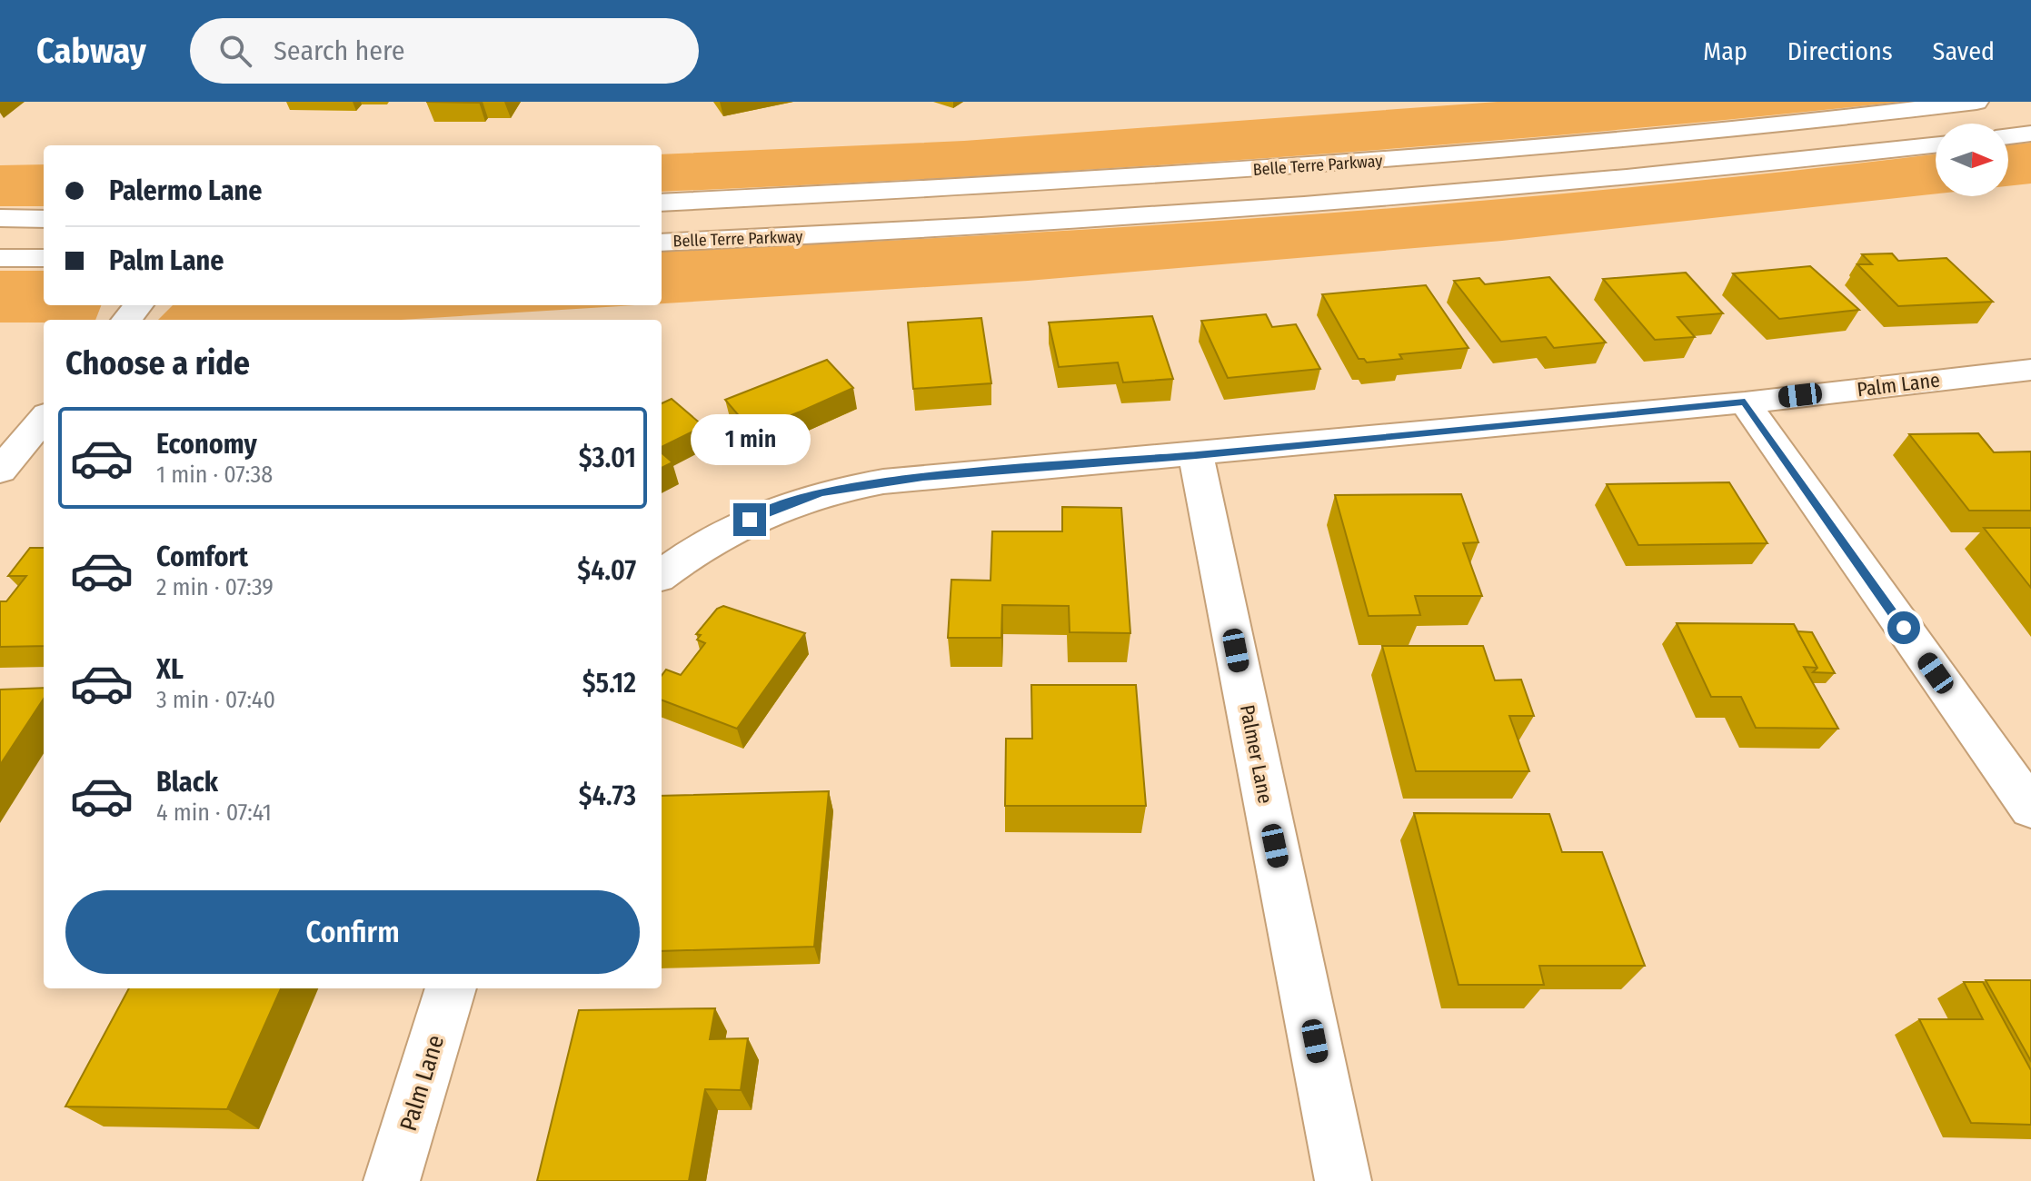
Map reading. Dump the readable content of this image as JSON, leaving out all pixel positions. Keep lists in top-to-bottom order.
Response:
{
  "streets": {
    "main road": ["Belle Terre Parkway", "Palm Lane", "Palmer Lane"]
  },
  "crossings": [
    ["Palm Lane", "Palmer Lane"]
  ],
  "north": "right",
  "page": {
    "header": "Cabway",
    "search": "Search here",
    "nav": ["Map", "Directions", "Saved"],
    "banner": ["Palermo Lane", "Palm Lane"],
    "heading": "Choose a ride",
    "list": [
      {
        "name": "Economy",
        "note": "1 min · 07:38",
        "value": "$3.01"
      },
      {
        "name": "Comfort",
        "note": "2 min · 07:39",
        "value": "$4.07"
      },
      {
        "name": "XL",
        "note": "3 min · 07:40",
        "value": "$5.12"
      },
      {
        "name": "Black",
        "note": "4 min · 07:41",
        "value": "$4.73"
      }
    ],
    "bubble": "1 min",
    "buttons": "Confirm"
  }
}
